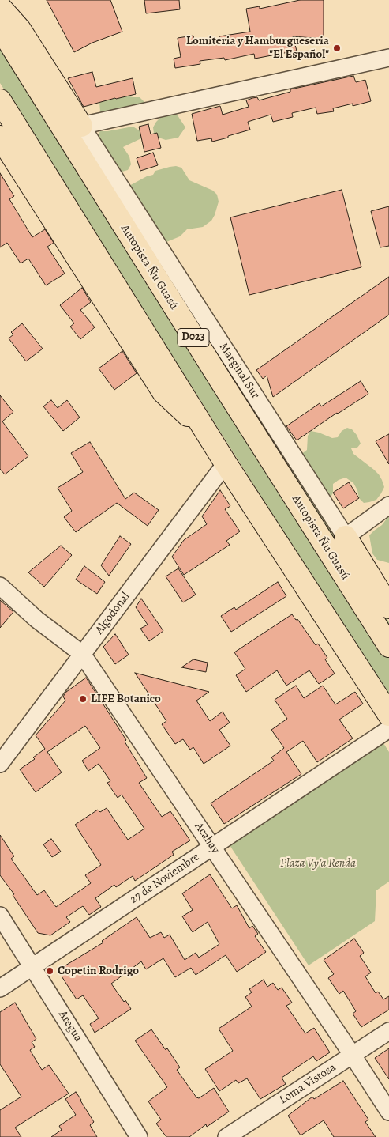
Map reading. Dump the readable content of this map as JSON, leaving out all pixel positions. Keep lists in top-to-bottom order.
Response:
{
  "streets": {
    "highway": ["Autopista Ñu Guasú", "D023"],
    "street": [
      "Marginal Sur",
      "Algodonal",
      "Acahay",
      "27 de Noviembre",
      "Aregua",
      "Loma Vistosa"
    ]
  },
  "crossings": [
    ["Algodonal", "Acahay"],
    ["Acahay", "27 de Noviembre"],
    ["Acahay", "Loma Vistosa"],
    ["27 de Noviembre", "Aregua"]
  ],
  "parks": ["Plaza Vy'a Renda"],
  "places": ["Lomiteria y Hamburgueseria \"El Español\"", "LIFE Botanico", "Copetin Rodrigo"]
}
